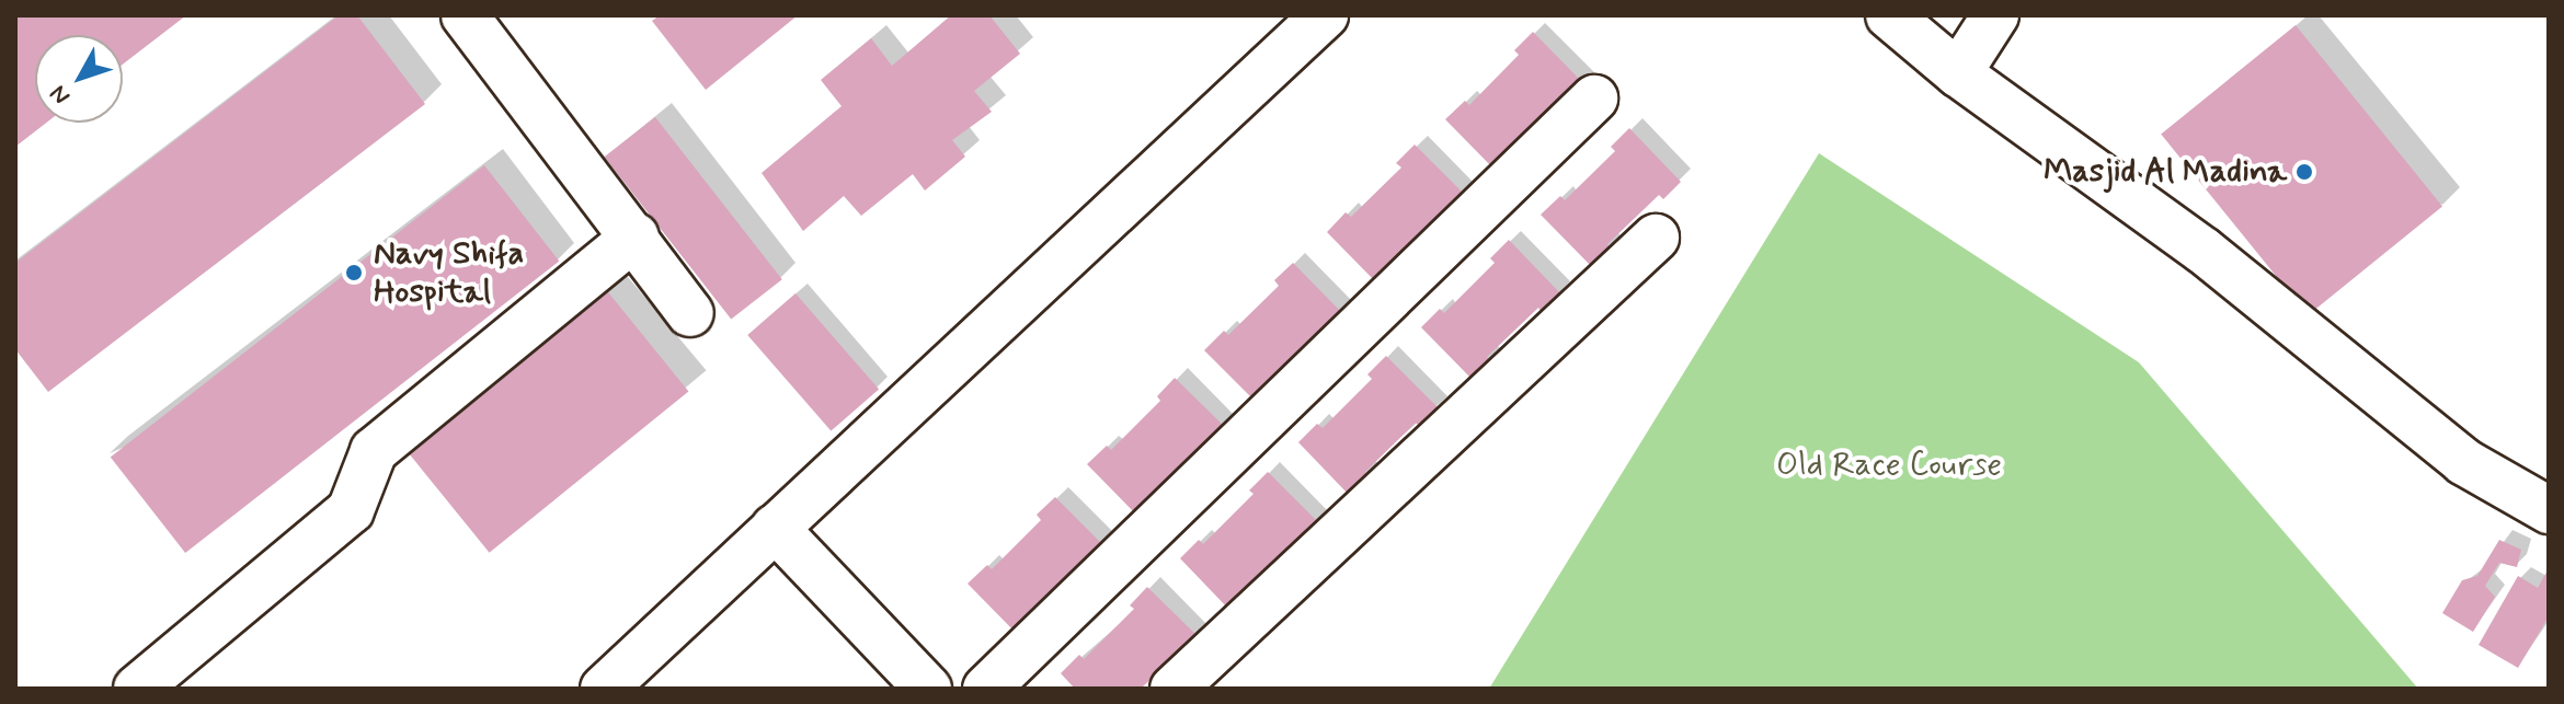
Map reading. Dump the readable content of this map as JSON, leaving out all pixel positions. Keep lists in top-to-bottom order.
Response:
{
  "parks": ["Old Race Course"],
  "places": ["Masjid Al Madina", "Navy Shifa Hospital"],
  "north": "bottom left"
}
